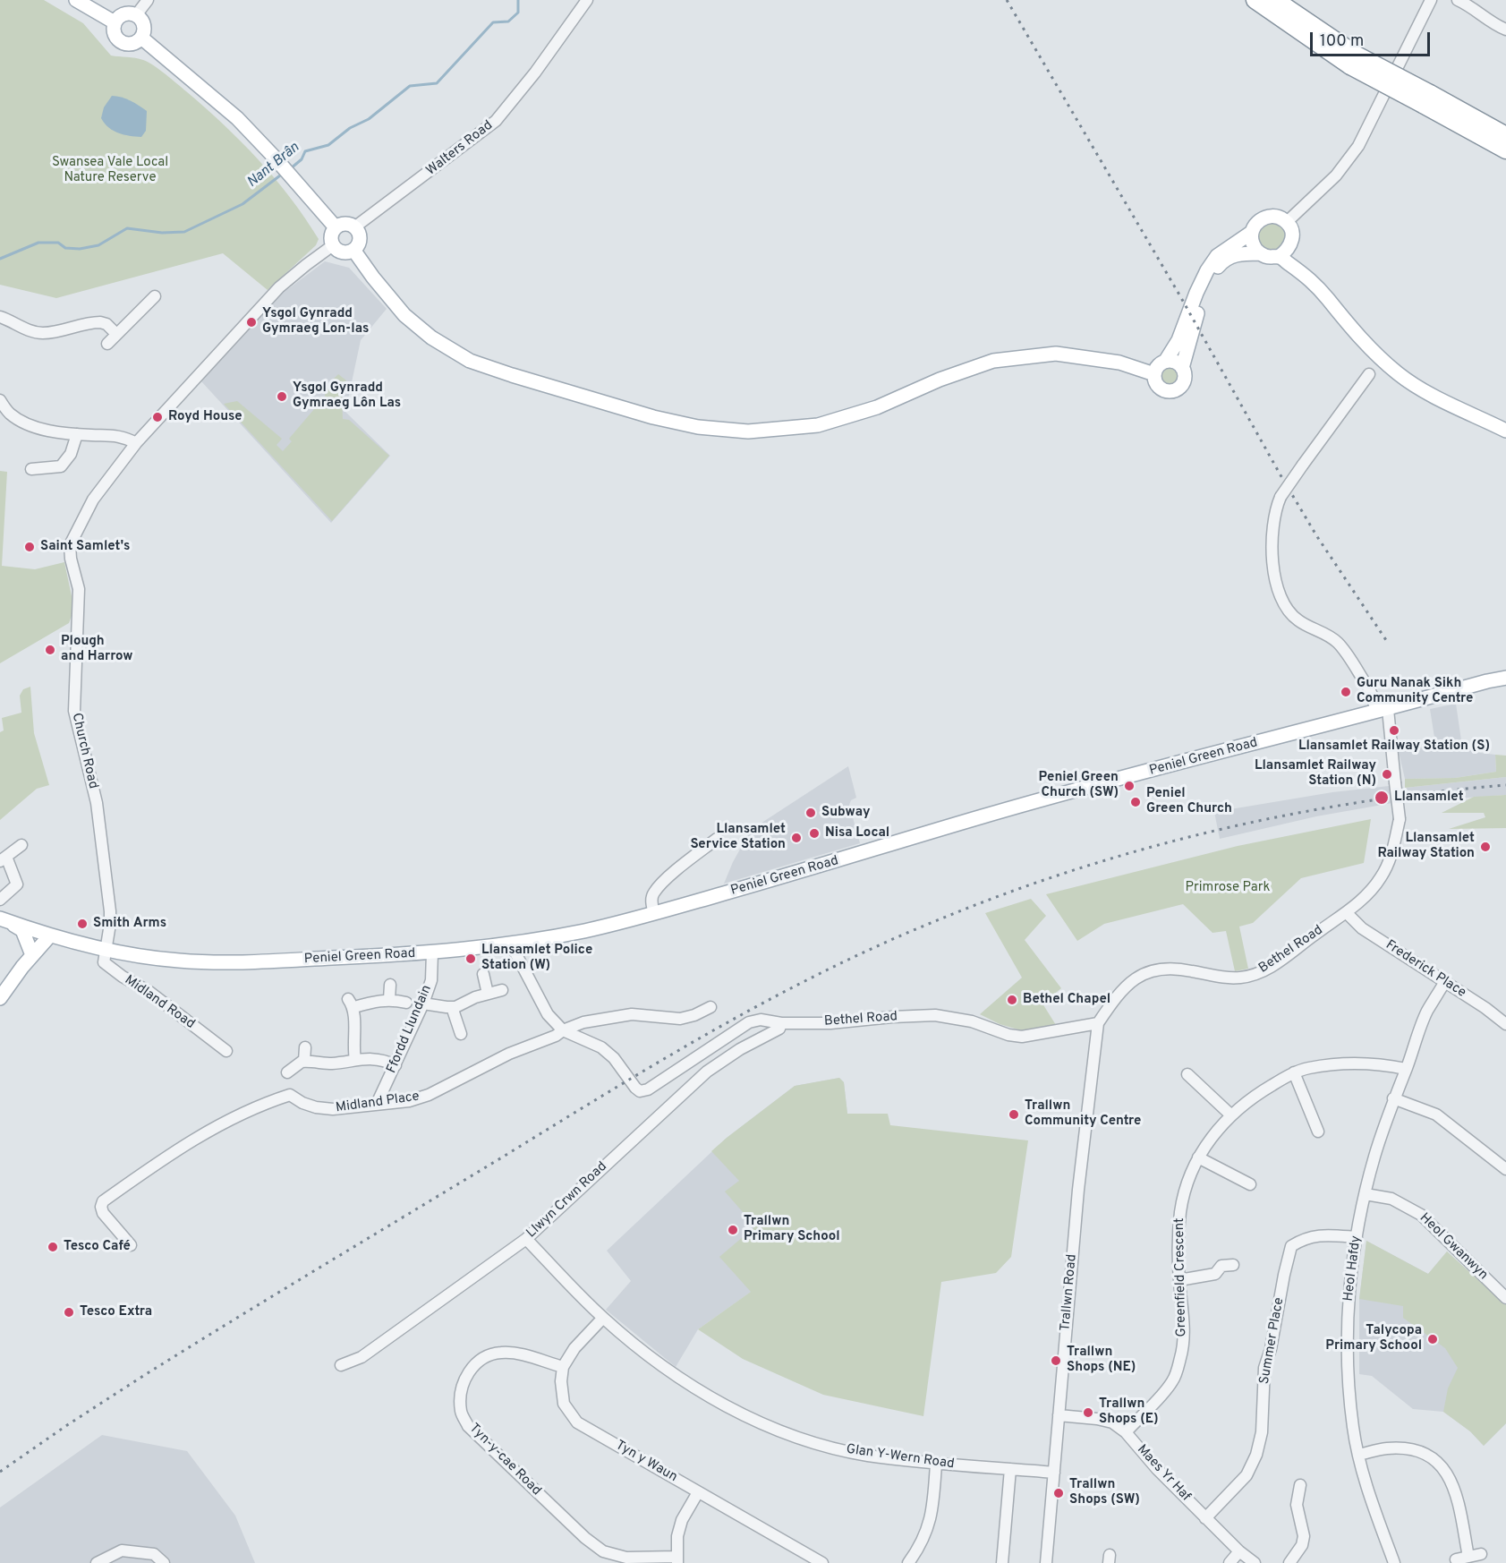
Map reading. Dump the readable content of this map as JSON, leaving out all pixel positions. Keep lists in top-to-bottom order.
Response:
{
  "streets": {
    "main road": ["Peniel Green Road"],
    "street": [
      "Walters Road",
      "Church Road",
      "Bethel Road",
      "Frederick Place",
      "Midland Road",
      "Ffordd Llundain",
      "Midland Place",
      "Llwyn Crwn Road",
      "Heol Gwanwyn",
      "Heol Hafdy",
      "Greenfield Crescent",
      "Trallwn Road",
      "Summer Place",
      "Glan Y-Wern Road",
      "Tyn-y-cae Road",
      "Tyn y Waun",
      "Maes Yr Haf"
    ]
  },
  "crossings": [
    ["Church Road", "Peniel Green Road"],
    ["Church Road", "Midland Road"],
    ["Peniel Green Road", "Bethel Road"],
    ["Peniel Green Road", "Midland Road"],
    ["Peniel Green Road", "Ffordd Llundain"],
    ["Bethel Road", "Frederick Place"],
    ["Bethel Road", "Midland Place"],
    ["Bethel Road", "Llwyn Crwn Road"],
    ["Bethel Road", "Trallwn Road"],
    ["Frederick Place", "Heol Hafdy"],
    ["Ffordd Llundain", "Midland Place"],
    ["Llwyn Crwn Road", "Glan Y-Wern Road"],
    ["Heol Gwanwyn", "Heol Hafdy"],
    ["Heol Hafdy", "Greenfield Crescent"],
    ["Heol Hafdy", "Summer Place"],
    ["Greenfield Crescent", "Maes Yr Haf"],
    ["Trallwn Road", "Glan Y-Wern Road"],
    ["Trallwn Road", "Maes Yr Haf"],
    ["Summer Place", "Maes Yr Haf"],
    ["Tyn-y-cae Road", "Tyn y Waun"]
  ],
  "water": ["Nant Brân"],
  "parks": ["Swansea Vale Local Nature Reserve", "Primrose Park"],
  "places": [
    "Ysgol Gynradd Gymraeg Lon-las",
    "Ysgol Gynradd Gymraeg Lôn Las",
    "Royd House",
    "Saint Samlet's",
    "Plough and Harrow",
    "Guru Nanak Sikh Community Centre",
    "Llansamlet Railway Station (S)",
    "Llansamlet Railway Station (N)",
    "Peniel Green Church (SW)",
    "Llansamlet",
    "Peniel Green Church",
    "Subway",
    "Nisa Local",
    "Llansamlet Service Station",
    "Llansamlet Railway Station",
    "Smith Arms",
    "Llansamlet Police Station (W)",
    "Bethel Chapel",
    "Trallwn Community Centre",
    "Trallwn Primary School",
    "Tesco Café",
    "Tesco Extra",
    "Talycopa Primary School",
    "Trallwn Shops (NE)",
    "Trallwn Shops (E)",
    "Trallwn Shops (SW)"
  ],
  "scale_bar": "100 m"
}
